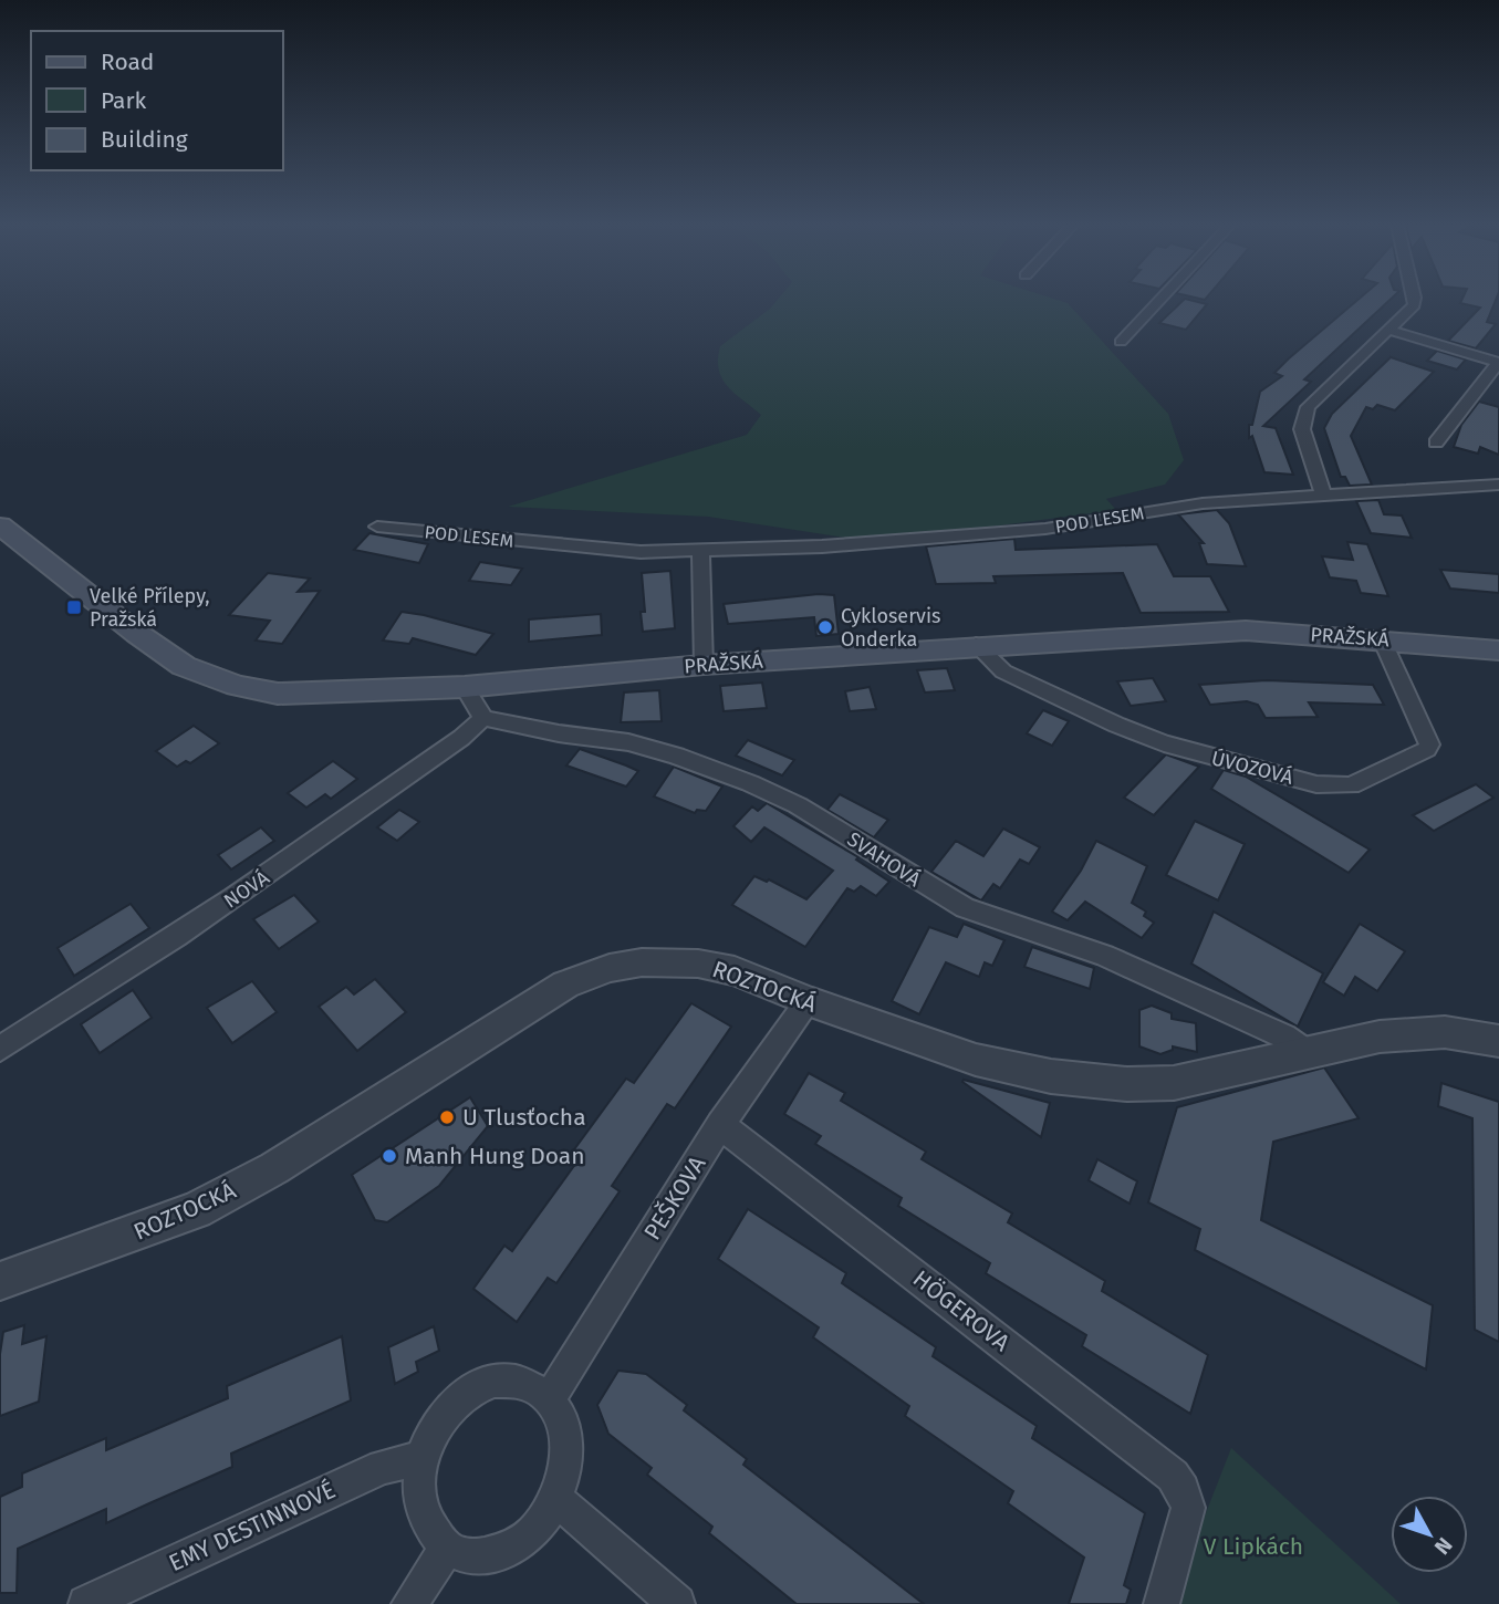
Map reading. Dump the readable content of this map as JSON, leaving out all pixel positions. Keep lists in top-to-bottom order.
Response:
{
  "streets": {
    "main road": ["PRAŽSKÁ"],
    "street": [
      "POD LESEM",
      "ÚVOZOVÁ",
      "SVAHOVÁ",
      "NOVÁ",
      "ROZTOCKÁ",
      "PEŠKOVA",
      "HÖGEROVA",
      "EMY DESTINNOVÉ"
    ]
  },
  "crossings": [
    ["PRAŽSKÁ", "ÚVOZOVÁ"],
    ["SVAHOVÁ", "NOVÁ"],
    ["SVAHOVÁ", "ROZTOCKÁ"],
    ["ROZTOCKÁ", "PEŠKOVA"],
    ["PEŠKOVA", "HÖGEROVA"],
    ["PEŠKOVA", "EMY DESTINNOVÉ"]
  ],
  "parks": ["V Lipkách"],
  "places": {
    "transit": ["Velké Přílepy, Pražská"],
    "other": ["Cykloservis Onderka", "U Tlusťocha", "Manh Hung Doan"]
  },
  "legend": ["Road", "Park", "Building"],
  "north": "bottom right"
}
